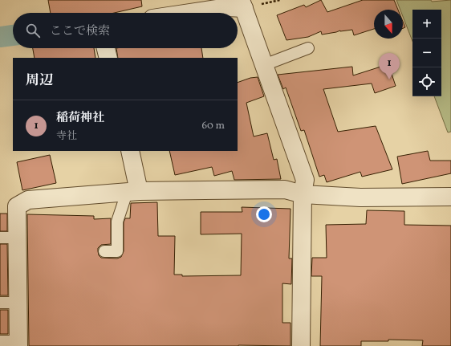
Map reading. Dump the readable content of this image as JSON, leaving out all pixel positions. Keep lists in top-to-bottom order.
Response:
{
  "north": "bottom",
  "page": {
    "map_buttons": ["+", "−"],
    "search": "ここで検索",
    "pins": "1",
    "heading": "周辺",
    "list": [
      {
        "mark": "1",
        "name": "稲荷神社",
        "note": "寺社",
        "value": "60 m"
      }
    ]
  }
}
